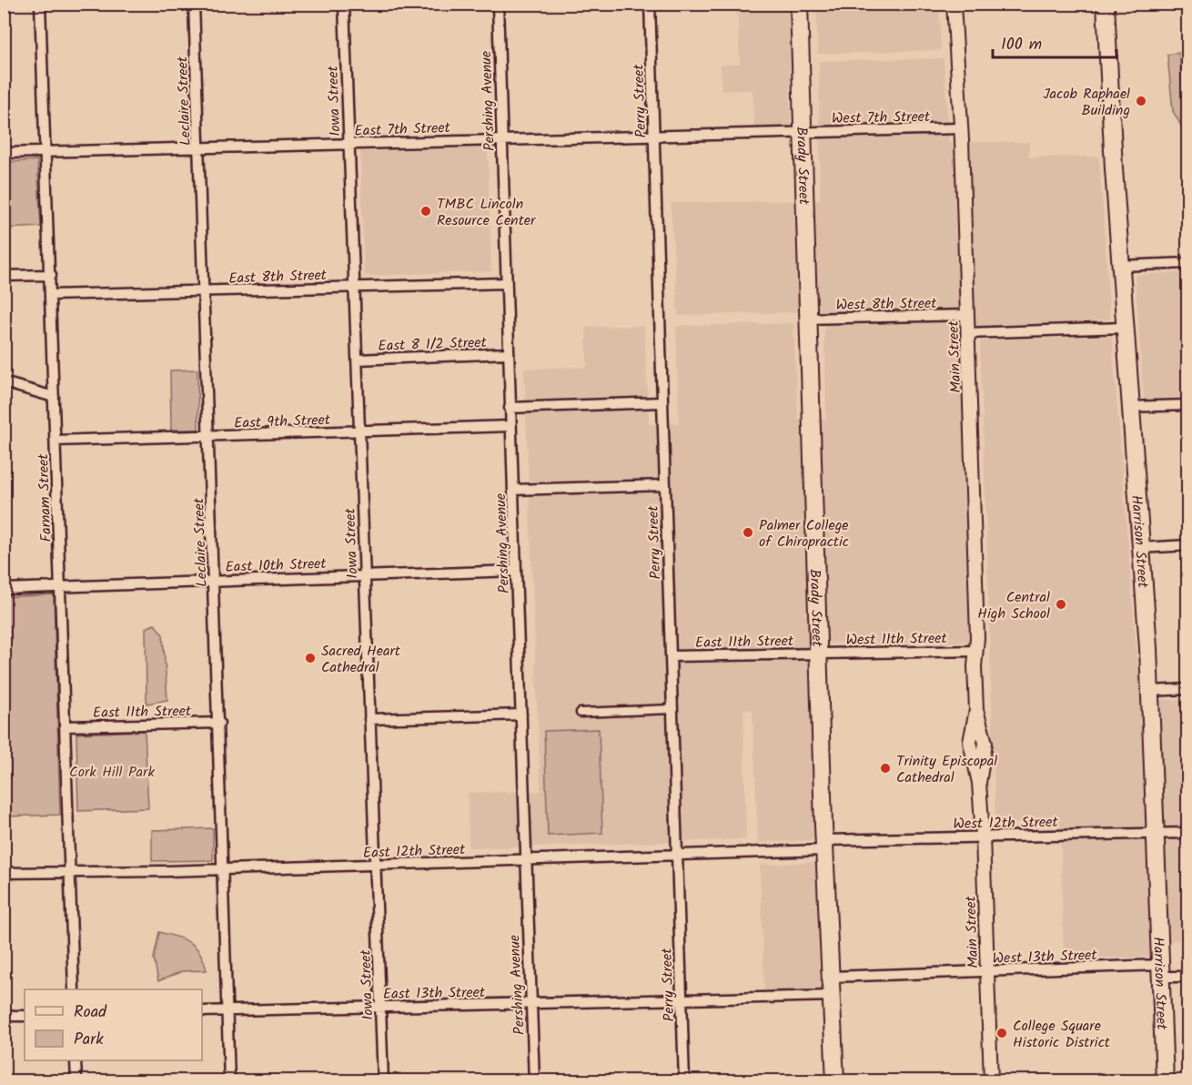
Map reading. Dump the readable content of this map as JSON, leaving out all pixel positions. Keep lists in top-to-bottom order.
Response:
{
  "streets": {
    "highway": ["Brady Street", "Harrison Street"],
    "street": [
      "Leclaire Street",
      "Iowa Street",
      "Pershing Avenue",
      "Perry Street",
      "West 7th Street",
      "East 7th Street",
      "East 8th Street",
      "West 8th Street",
      "East 8 1/2 Street",
      "Main Street",
      "East 9th Street",
      "Farnam Street",
      "East 10th Street",
      "West 11th Street",
      "East 11th Street",
      "West 12th Street",
      "East 12th Street",
      "West 13th Street",
      "East 13th Street"
    ]
  },
  "crossings": [
    ["Leclaire Street", "East 7th Street"],
    ["Leclaire Street", "East 8th Street"],
    ["Leclaire Street", "East 9th Street"],
    ["Leclaire Street", "East 10th Street"],
    ["Leclaire Street", "East 11th Street"],
    ["Leclaire Street", "East 12th Street"],
    ["Leclaire Street", "East 13th Street"],
    ["Iowa Street", "East 7th Street"],
    ["Iowa Street", "East 8th Street"],
    ["Iowa Street", "East 8 1/2 Street"],
    ["Iowa Street", "East 9th Street"],
    ["Iowa Street", "East 10th Street"],
    ["Iowa Street", "East 12th Street"],
    ["Iowa Street", "East 13th Street"],
    ["Pershing Avenue", "East 7th Street"],
    ["Pershing Avenue", "East 8th Street"],
    ["Pershing Avenue", "East 8 1/2 Street"],
    ["Pershing Avenue", "East 9th Street"],
    ["Pershing Avenue", "East 10th Street"],
    ["Pershing Avenue", "East 12th Street"],
    ["Pershing Avenue", "East 13th Street"],
    ["Perry Street", "East 7th Street"],
    ["Perry Street", "East 11th Street"],
    ["Perry Street", "East 12th Street"],
    ["Perry Street", "East 13th Street"],
    ["West 7th Street", "East 7th Street"],
    ["West 7th Street", "Brady Street"],
    ["West 7th Street", "Main Street"],
    ["East 7th Street", "Brady Street"],
    ["East 7th Street", "Farnam Street"],
    ["Brady Street", "West 8th Street"],
    ["Brady Street", "West 11th Street"],
    ["Brady Street", "East 11th Street"],
    ["Brady Street", "West 12th Street"],
    ["Brady Street", "East 12th Street"],
    ["Brady Street", "West 13th Street"],
    ["Brady Street", "East 13th Street"],
    ["East 8th Street", "Farnam Street"],
    ["West 8th Street", "Main Street"],
    ["Main Street", "West 11th Street"],
    ["Main Street", "West 12th Street"],
    ["Main Street", "West 13th Street"],
    ["East 9th Street", "Farnam Street"],
    ["Farnam Street", "East 10th Street"],
    ["Farnam Street", "East 11th Street"],
    ["Farnam Street", "East 12th Street"],
    ["Harrison Street", "West 12th Street"],
    ["Harrison Street", "West 13th Street"],
    ["West 11th Street", "East 11th Street"],
    ["West 12th Street", "East 12th Street"]
  ],
  "parks": ["Cork Hill Park"],
  "places": [
    "Jacob Raphael Building",
    "TMBC Lincoln Resource Center",
    "Palmer College of Chiropractic",
    "Central High School",
    "Sacred Heart Cathedral",
    "Trinity Episcopal Cathedral",
    "College Square Historic District"
  ],
  "legend": ["Road", "Park"],
  "scale_bar": "100 m"
}
